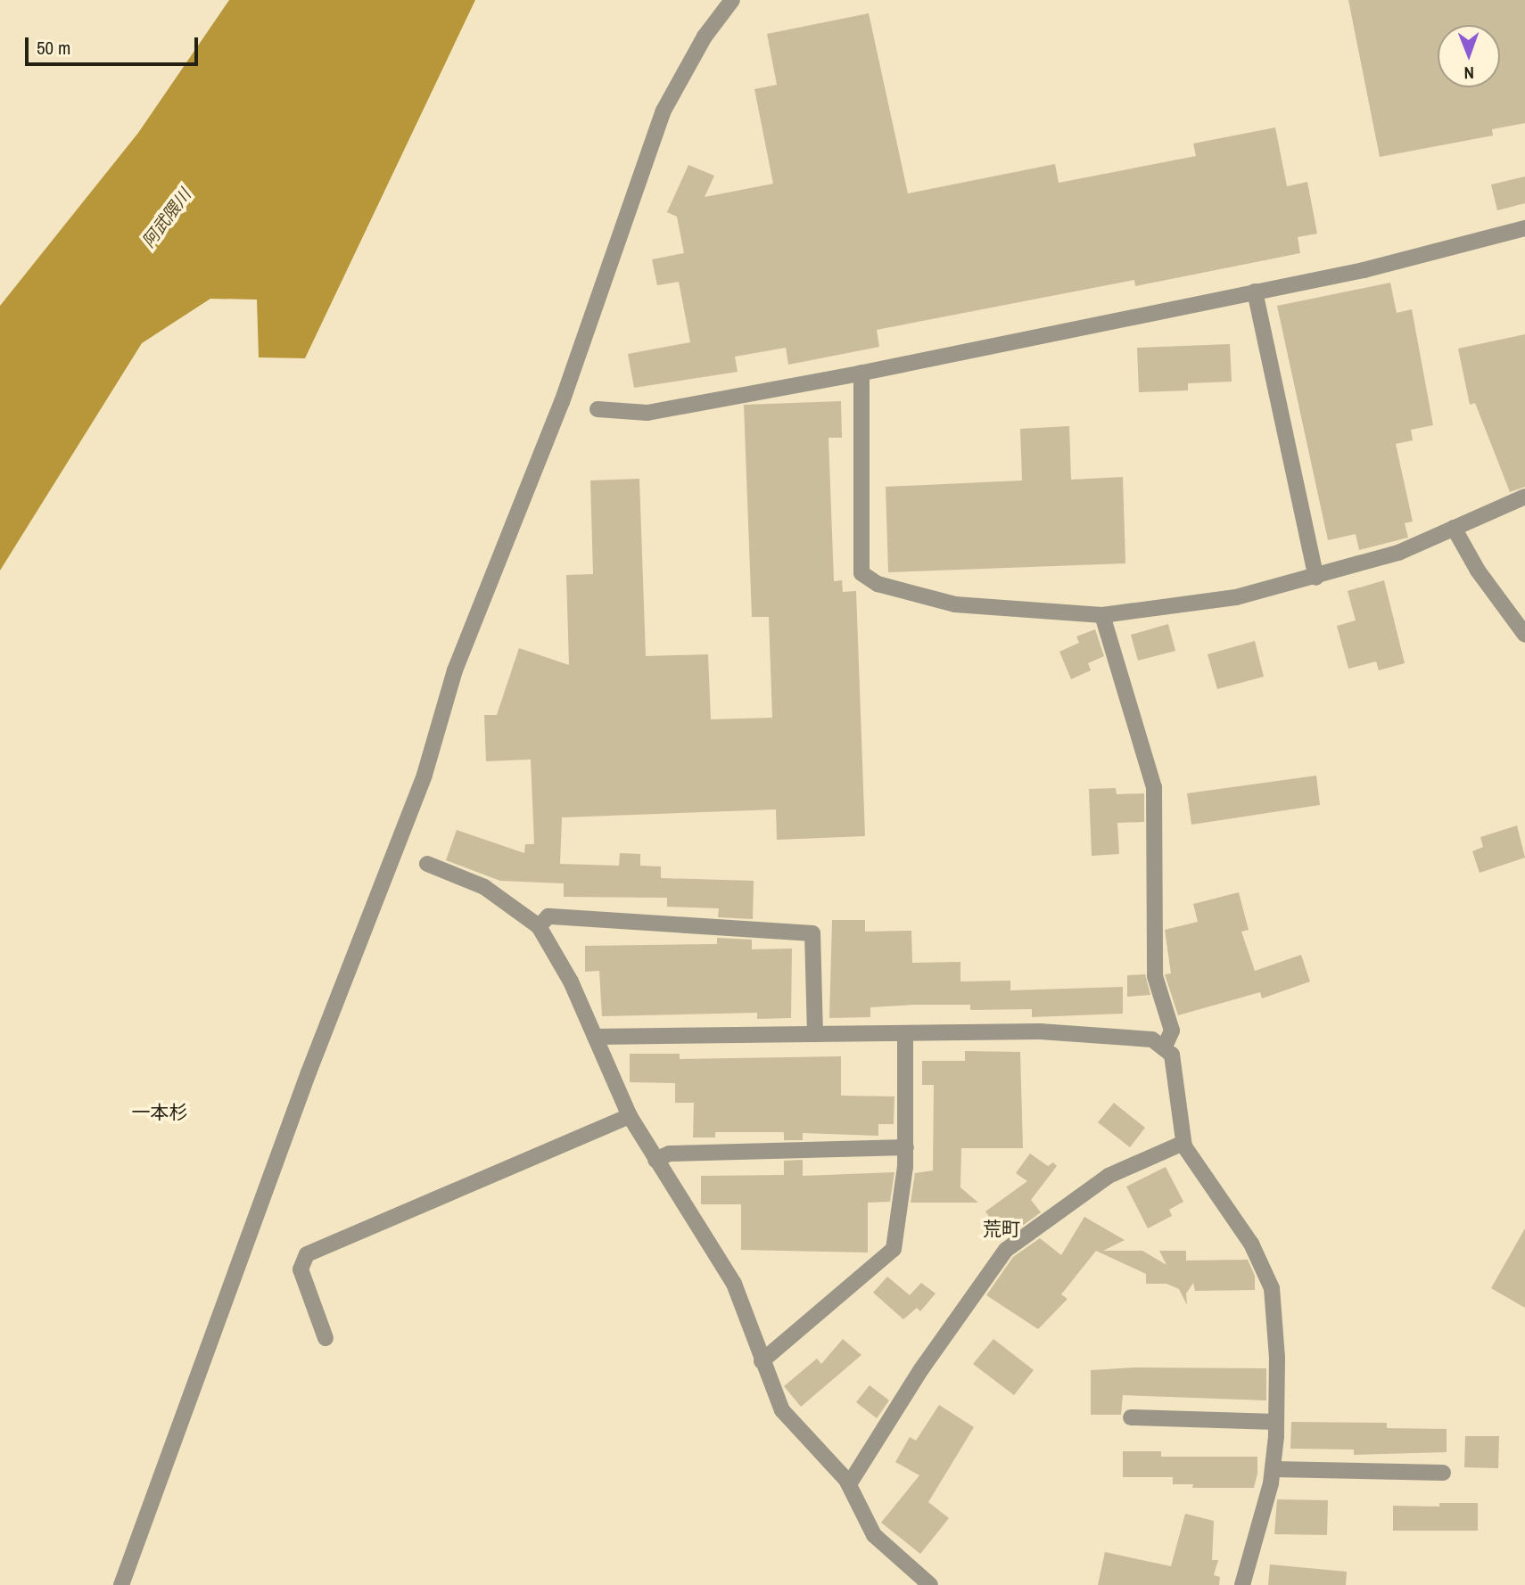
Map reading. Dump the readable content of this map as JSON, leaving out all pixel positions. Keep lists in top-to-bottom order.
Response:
{
  "districts": ["一本杉", "荒町"],
  "water": ["阿武隈川"],
  "scale_bar": "50 m",
  "north": "bottom"
}
